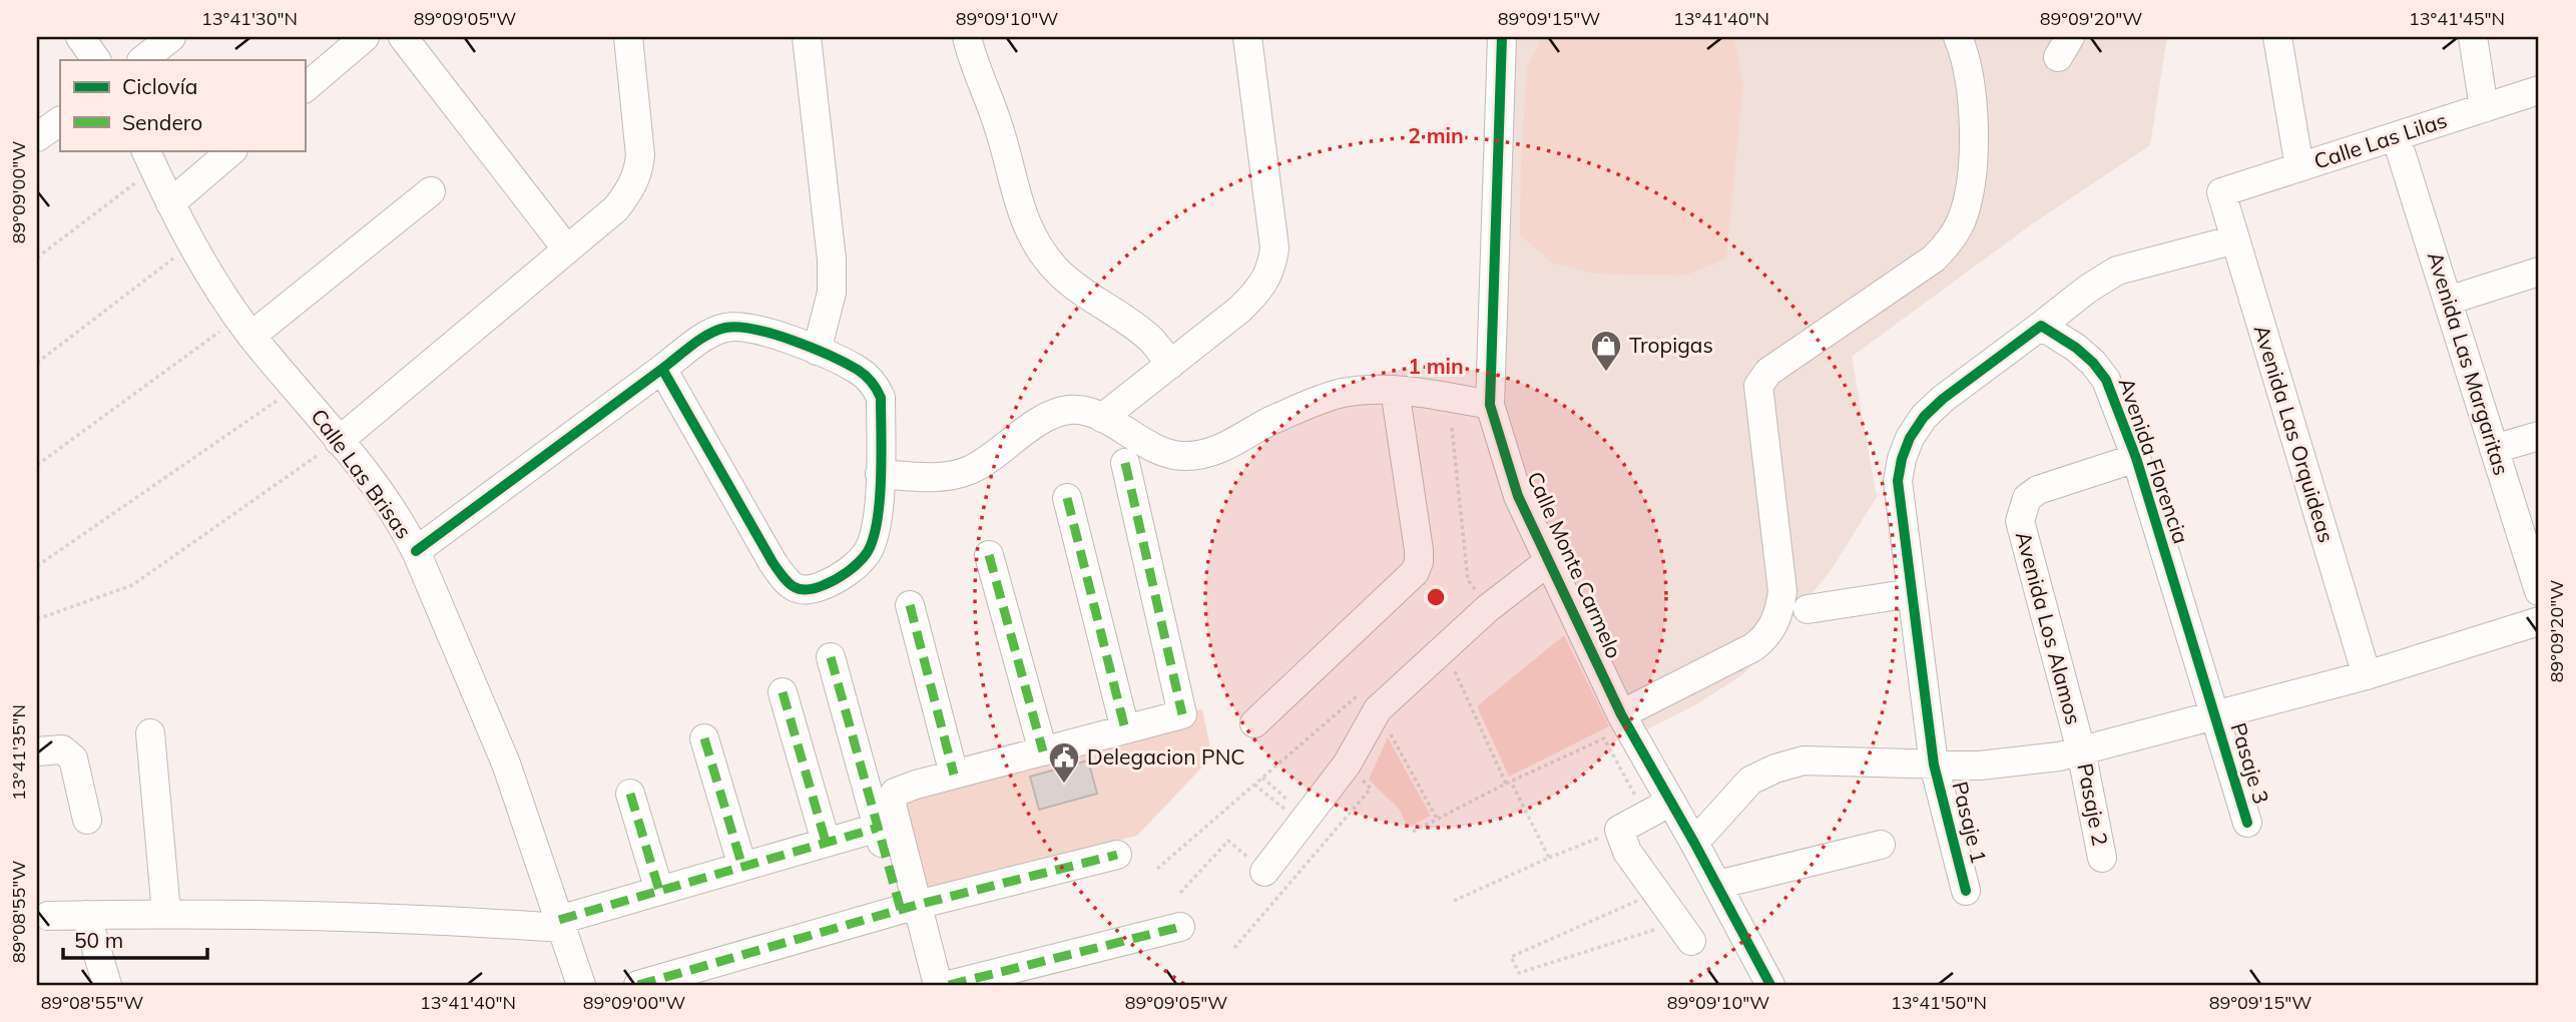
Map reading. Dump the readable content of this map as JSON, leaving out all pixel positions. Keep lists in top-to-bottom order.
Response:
{
  "streets": {
    "street": [
      "Calle Las Lilas",
      "Avenida Las Margaritas",
      "Avenida Las Orquideas",
      "Avenida Florencia",
      "Calle Las Brisas",
      "Calle Monte Carmelo",
      "Avenida Los Alamos",
      "Pasaje 3",
      "Pasaje 2",
      "Pasaje 1"
    ]
  },
  "crossings": [
    ["Calle Las Lilas", "Avenida Las Margaritas"],
    ["Calle Las Lilas", "Avenida Las Orquideas"],
    ["Avenida Florencia", "Avenida Los Alamos"],
    ["Avenida Florencia", "Pasaje 3"],
    ["Avenida Los Alamos", "Pasaje 2"]
  ],
  "places": {
    "shop": ["Tropigas"],
    "public building": ["Delegacion PNC"]
  },
  "legend": ["Ciclovía", "Sendero"],
  "scale_bar": "50 m",
  "coordinates": [
    "13°41'30\"N",
    "89°09'05\"W",
    "89°09'10\"W",
    "89°09'15\"W",
    "13°41'40\"N",
    "89°09'20\"W",
    "13°41'45\"N",
    "89°09'00\"W",
    "13°41'35\"N",
    "89°08'55\"W",
    "13°41'50\"N"
  ],
  "rings": ["2 min", "1 min"]
}
